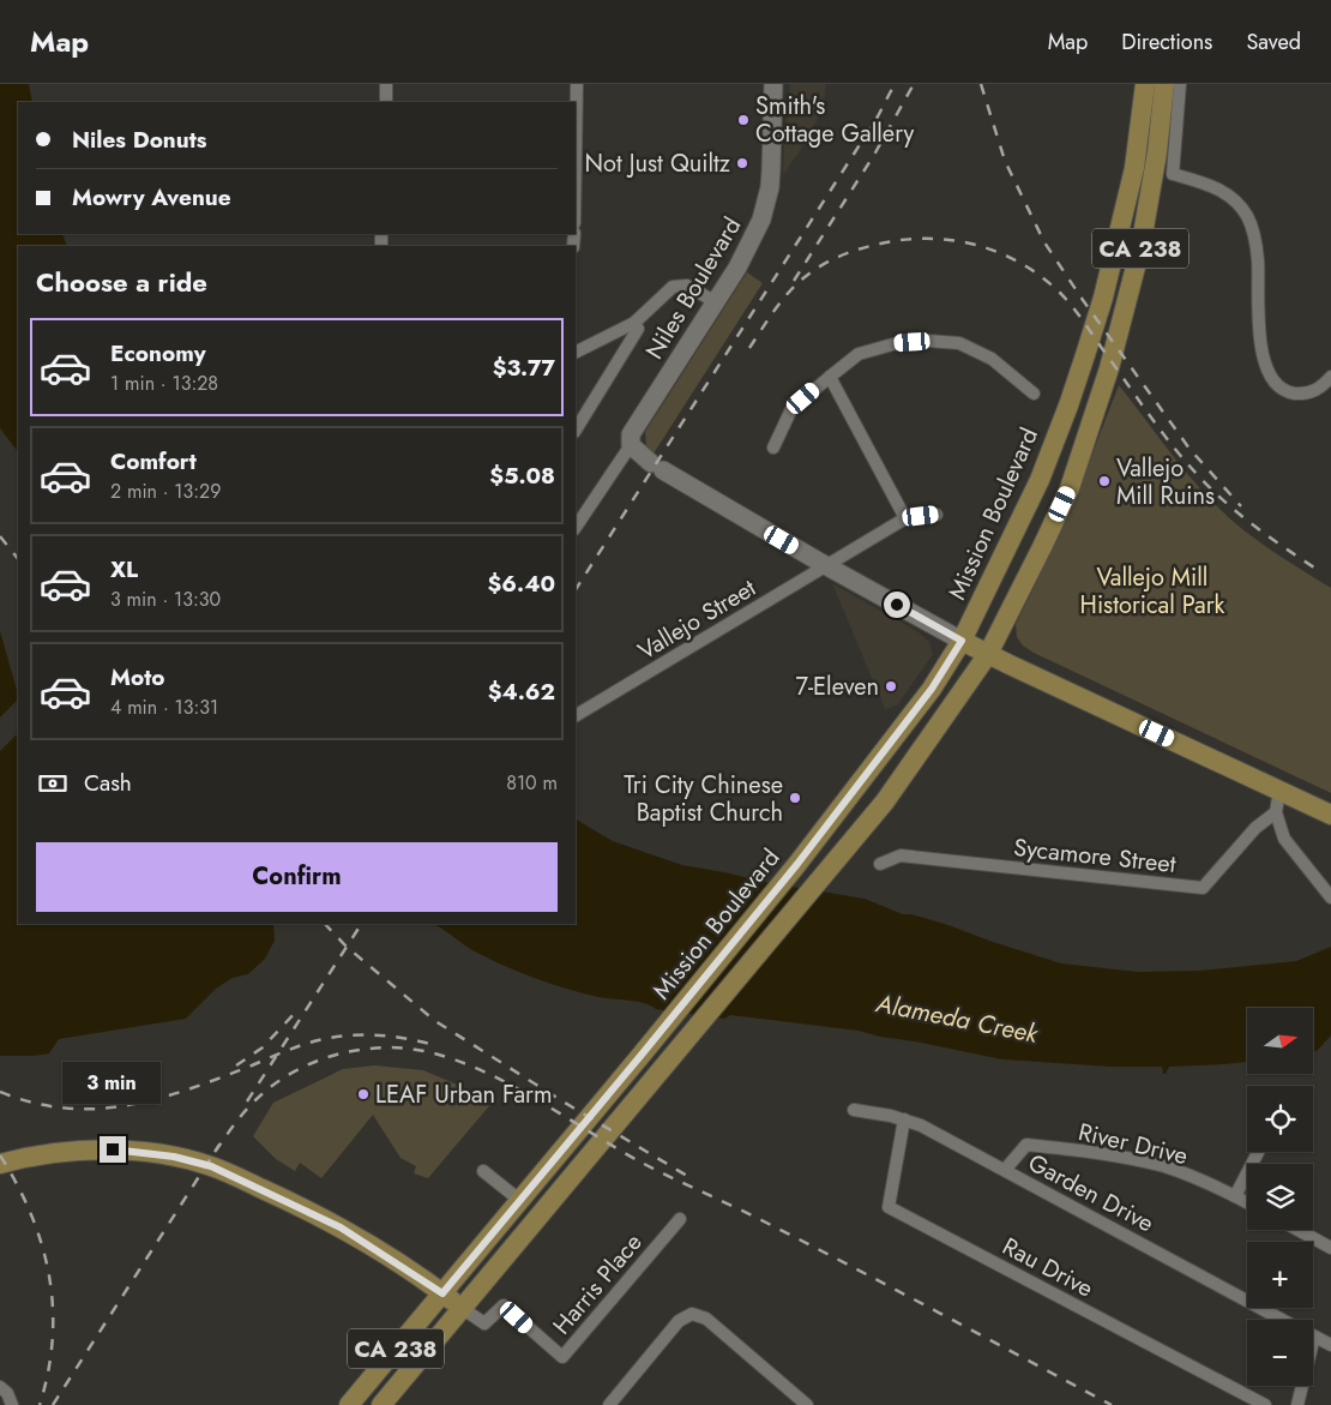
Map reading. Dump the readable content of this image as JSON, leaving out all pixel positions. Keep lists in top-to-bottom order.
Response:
{
  "streets": {
    "main road": ["CA 238", "Niles Boulevard", "Mission Boulevard"],
    "street": [
      "Vallejo Street",
      "Sycamore Street",
      "River Drive",
      "Garden Drive",
      "Rau Drive",
      "Harris Place"
    ]
  },
  "crossings": [
    ["Mission Boulevard", "Harris Place"],
    ["River Drive", "Garden Drive"],
    ["Garden Drive", "Rau Drive"]
  ],
  "water": ["Alameda Creek"],
  "parks": ["Vallejo Mill Historical Park"],
  "places": [
    "Smith's Cottage Gallery",
    "Not Just Quiltz",
    "Vallejo Mill Ruins",
    "7-Eleven",
    "Tri City Chinese Baptist Church",
    "LEAF Urban Farm"
  ],
  "north": "right",
  "page": {
    "header": "Map",
    "nav": ["Map", "Directions", "Saved"],
    "banner": ["Niles Donuts", "Mowry Avenue"],
    "heading": "Choose a ride",
    "list": [
      {
        "name": "Economy",
        "note": "1 min · 13:28",
        "value": "$3.77"
      },
      {
        "name": "Comfort",
        "note": "2 min · 13:29",
        "value": "$5.08"
      },
      {
        "name": "XL",
        "note": "3 min · 13:30",
        "value": "$6.40"
      },
      {
        "name": "Moto",
        "note": "4 min · 13:31",
        "value": "$4.62"
      }
    ],
    "pay": ["Cash", "810 m"],
    "buttons": "Confirm",
    "map_buttons": ["+", "−"],
    "bubble": "3 min"
  }
}
